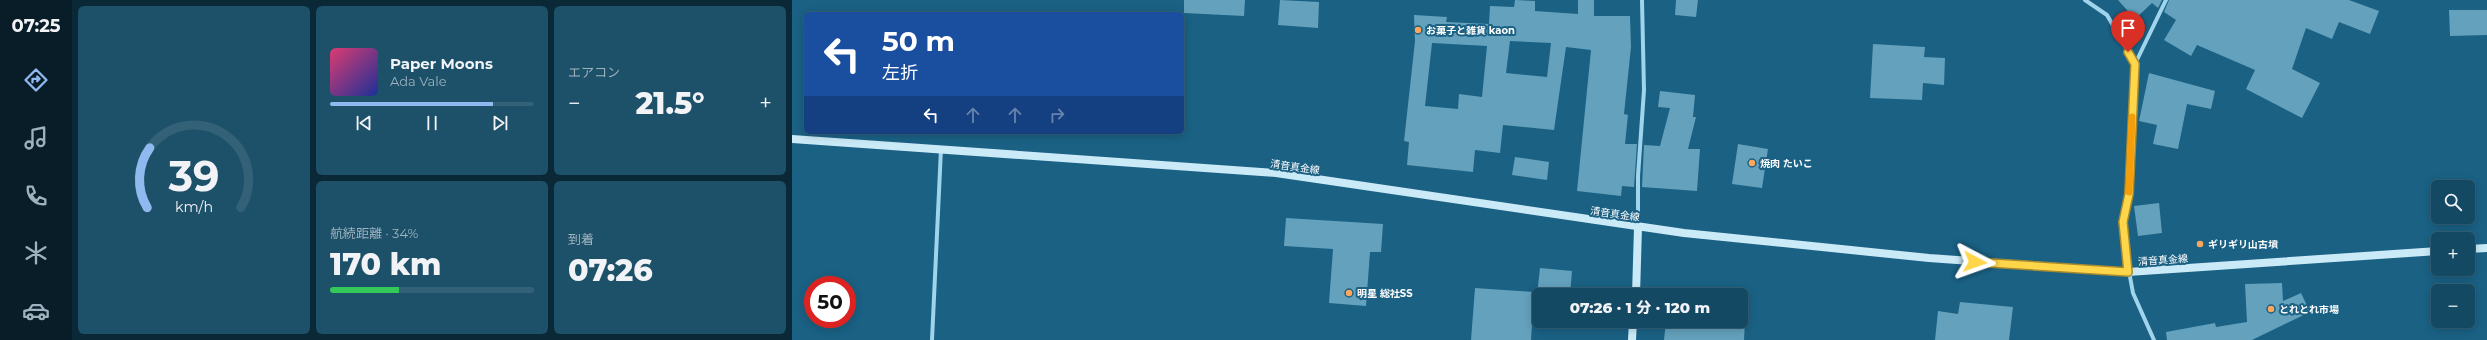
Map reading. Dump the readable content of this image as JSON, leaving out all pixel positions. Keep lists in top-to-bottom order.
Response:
{
  "streets": {
    "main road": ["清音真金線"]
  },
  "places": [
    "お菓子と雑貨 kaon",
    "焼肉 たいこ",
    "ギリギリ山古墳",
    "明星 総社SS",
    "とれとれ市場"
  ],
  "page": {
    "tabs": "07:25",
    "tile": [
      "エアコン",
      ["航続距離 · 34%", "170 km"],
      ["到着", "07:26"]
    ],
    "turn": ["50 m", "左折"],
    "song": ["Paper Moons", "Ada Vale"],
    "heat": ["−", "21.5°", "+"],
    "map_buttons": ["+", "−"],
    "limit": "50",
    "trip": "07:26 · 1 分 · 120 m",
    "gauge": ["39", "km/h"]
  }
}
